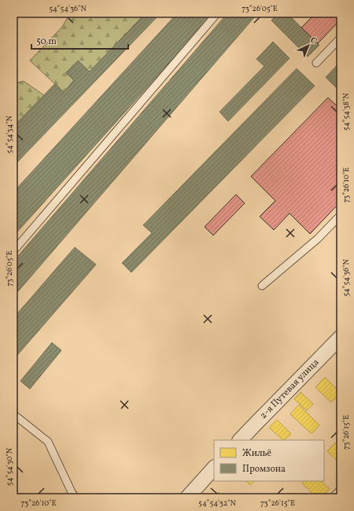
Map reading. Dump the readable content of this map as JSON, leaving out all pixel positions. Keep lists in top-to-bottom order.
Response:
{
  "streets": {
    "street": ["2-я Путевая улица"]
  },
  "legend": ["Жильё", "Промзона"],
  "scale_bar": "50 m",
  "north": "top right",
  "coordinates": [
    "54°54'36\"N",
    "73°26'05\"E",
    "54°54'38\"N",
    "54°54'34\"N",
    "73°26'10\"E",
    "73°26'15\"E",
    "54°54'30\"N",
    "54°54'32\"N"
  ]
}
